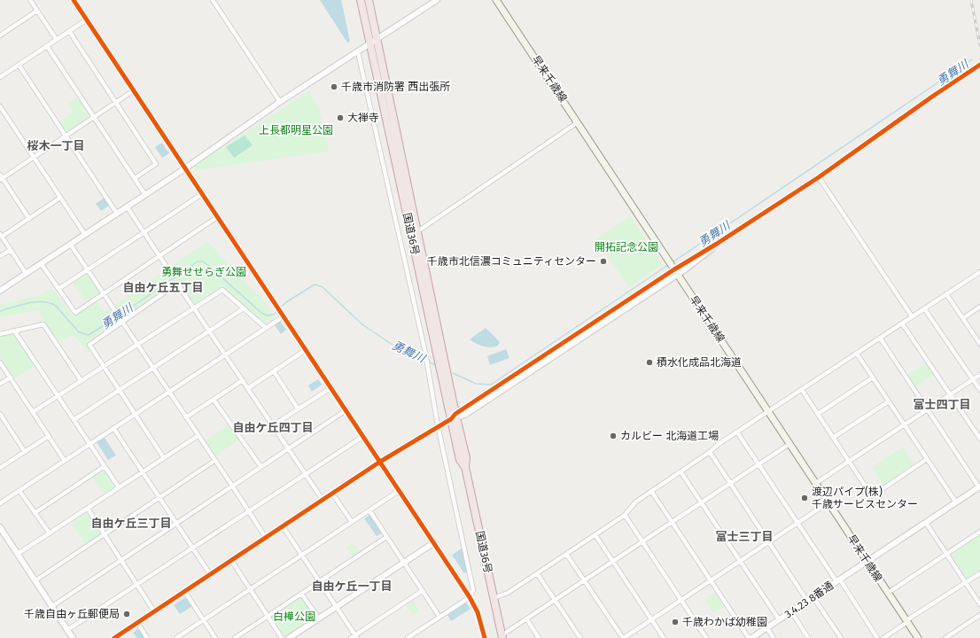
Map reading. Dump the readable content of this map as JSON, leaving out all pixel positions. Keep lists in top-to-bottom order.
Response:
{
  "streets": {
    "highway": ["国道36号"],
    "main road": ["早来千歳線"],
    "street": ["3.4.23 8番通"]
  },
  "crossings": [
    ["早来千歳線", "3.4.23 8番通"]
  ],
  "districts": [
    "桜木一丁目",
    "自由ケ丘五丁目",
    "富士四丁目",
    "自由ケ丘四丁目",
    "自由ケ丘三丁目",
    "富士三丁目",
    "自由ケ丘一丁目"
  ],
  "water": ["勇舞川"],
  "parks": [
    "上長都明星公園",
    "開拓記念公園",
    "勇舞せせらぎ公園",
    "白樺公園"
  ],
  "places": [
    "千歳市消防署 西出張所",
    "大禅寺",
    "千歳市北信濃コミュニティセンター",
    "積水化成品北海道",
    "カルビー 北海道工場",
    "渡辺パイプ(株) 千歳サービスセンター",
    "千歳自由ヶ丘郵便局",
    "千歳わかば幼稚園"
  ]
}
